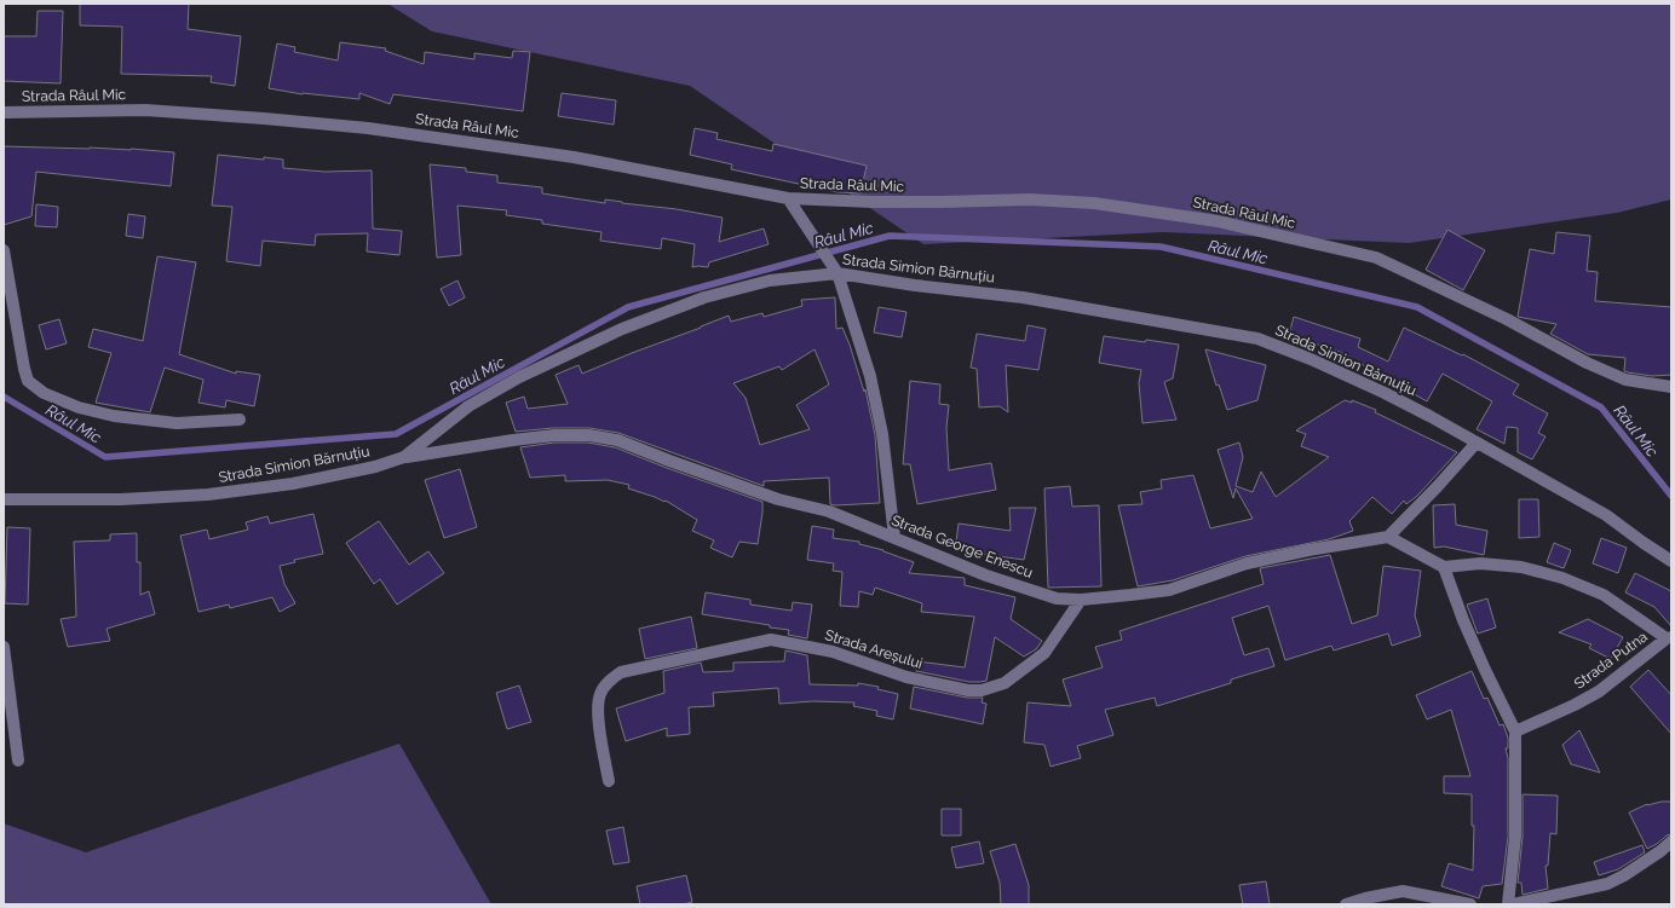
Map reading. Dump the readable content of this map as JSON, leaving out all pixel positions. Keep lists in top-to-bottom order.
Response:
{
  "streets": {
    "street": [
      "Strada Râul Mic",
      "Strada Simion Bărnuțiu",
      "Strada George Enescu",
      "Strada Areșului",
      "Strada Putna"
    ]
  },
  "crossings": [
    ["Strada Simion Bărnuțiu", "Strada George Enescu"],
    ["Strada George Enescu", "Strada Areșului"]
  ],
  "water": ["Râul Mic"]
}
